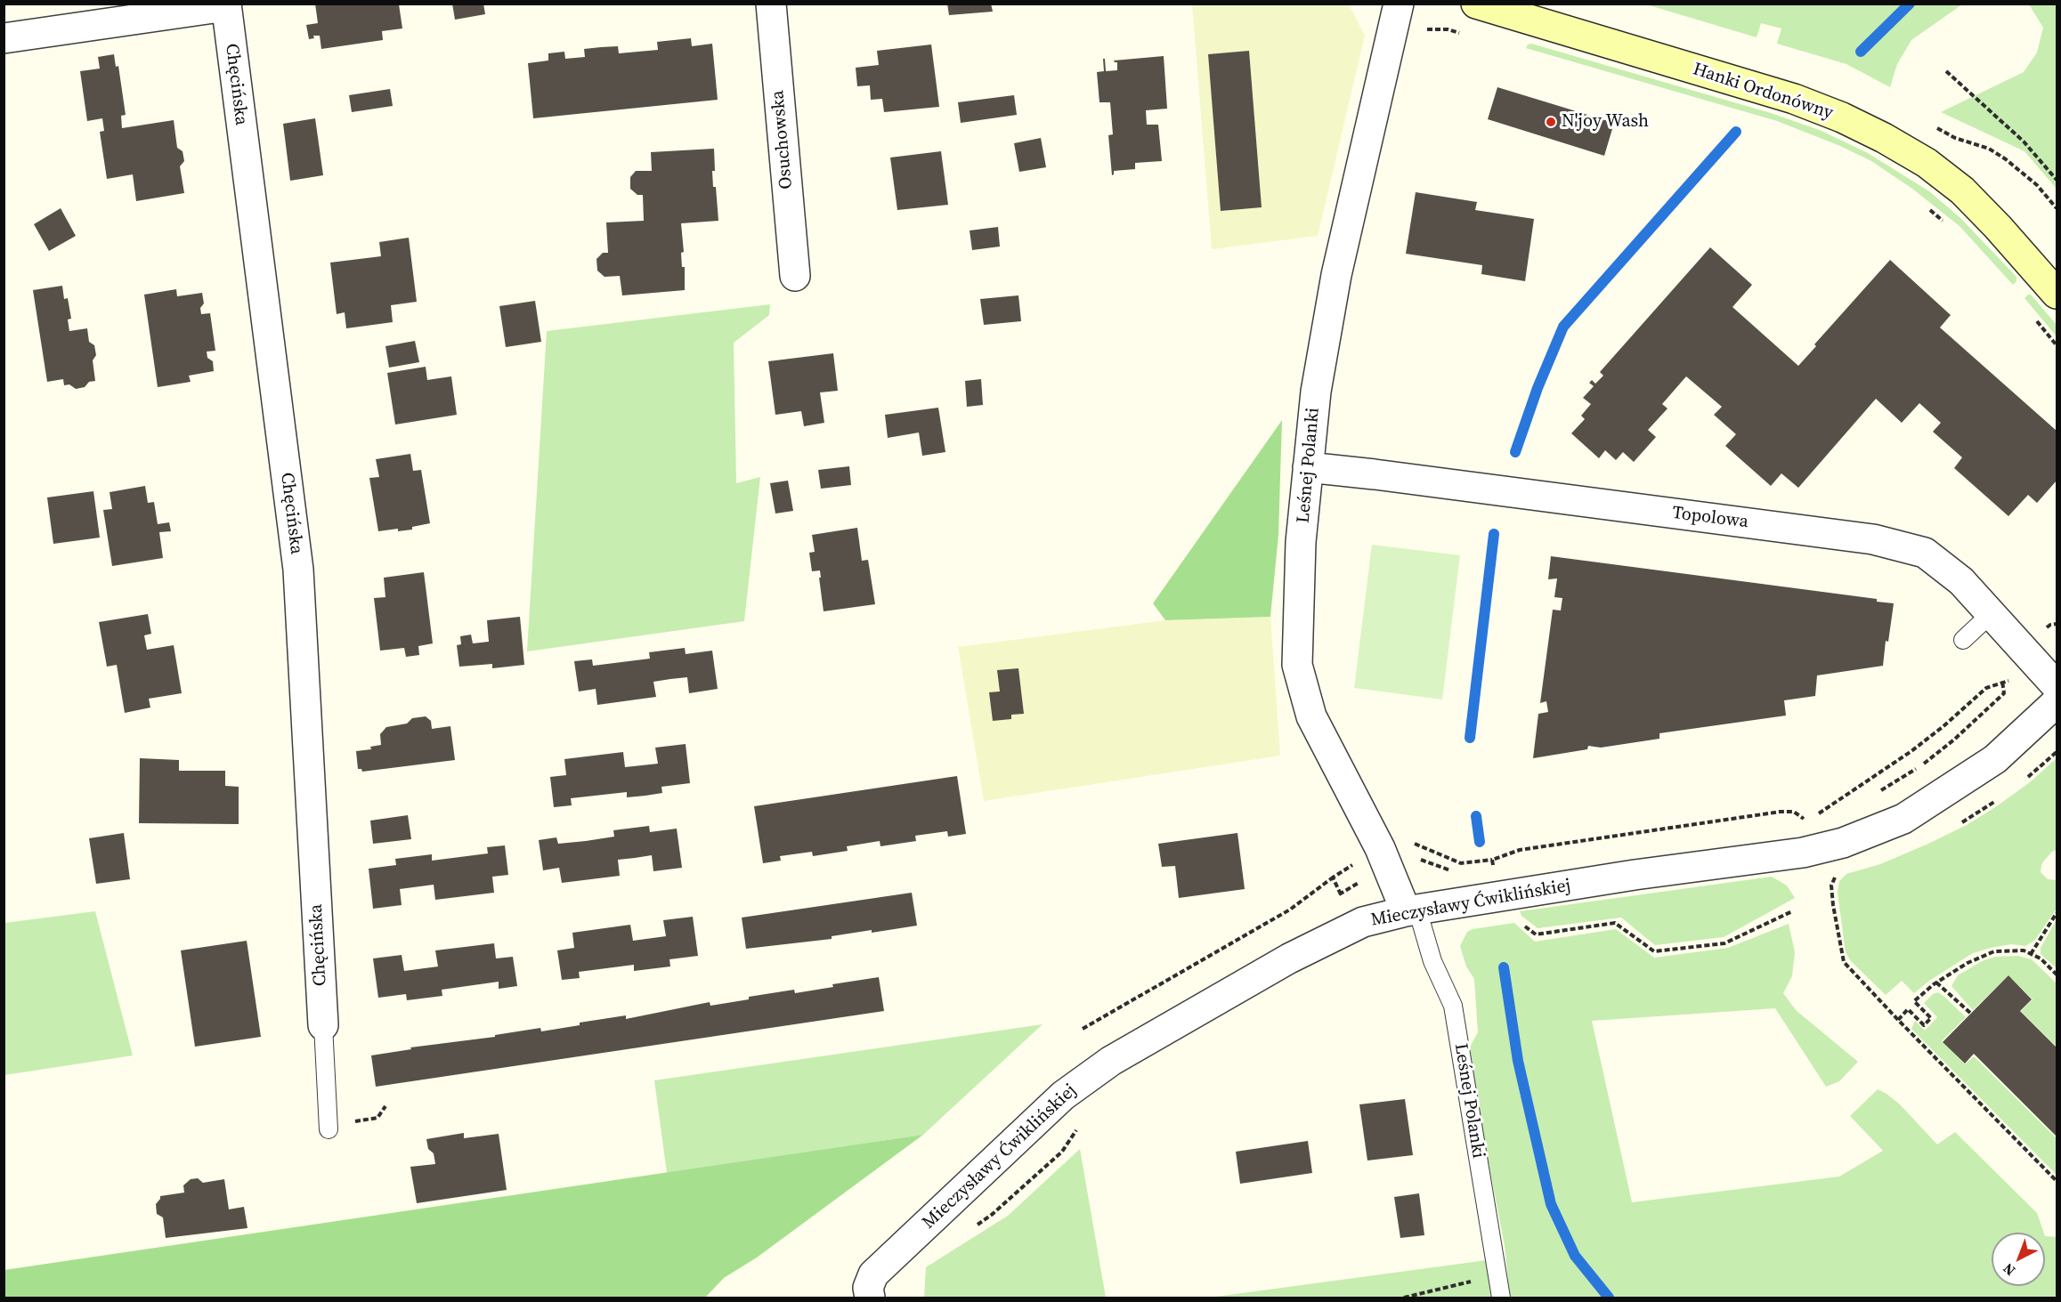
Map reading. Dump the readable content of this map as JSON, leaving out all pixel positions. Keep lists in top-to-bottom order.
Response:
{
  "streets": {
    "street": [
      "Chęcińska",
      "Hanki Ordonówny",
      "Osuchowska",
      "Leśnej Polanki",
      "Topolowa",
      "Mieczysławy Ćwiklińskiej"
    ]
  },
  "crossings": [
    ["Leśnej Polanki", "Topolowa"],
    ["Leśnej Polanki", "Mieczysławy Ćwiklińskiej"]
  ],
  "places": ["N'joy Wash"],
  "north": "bottom left"
}
